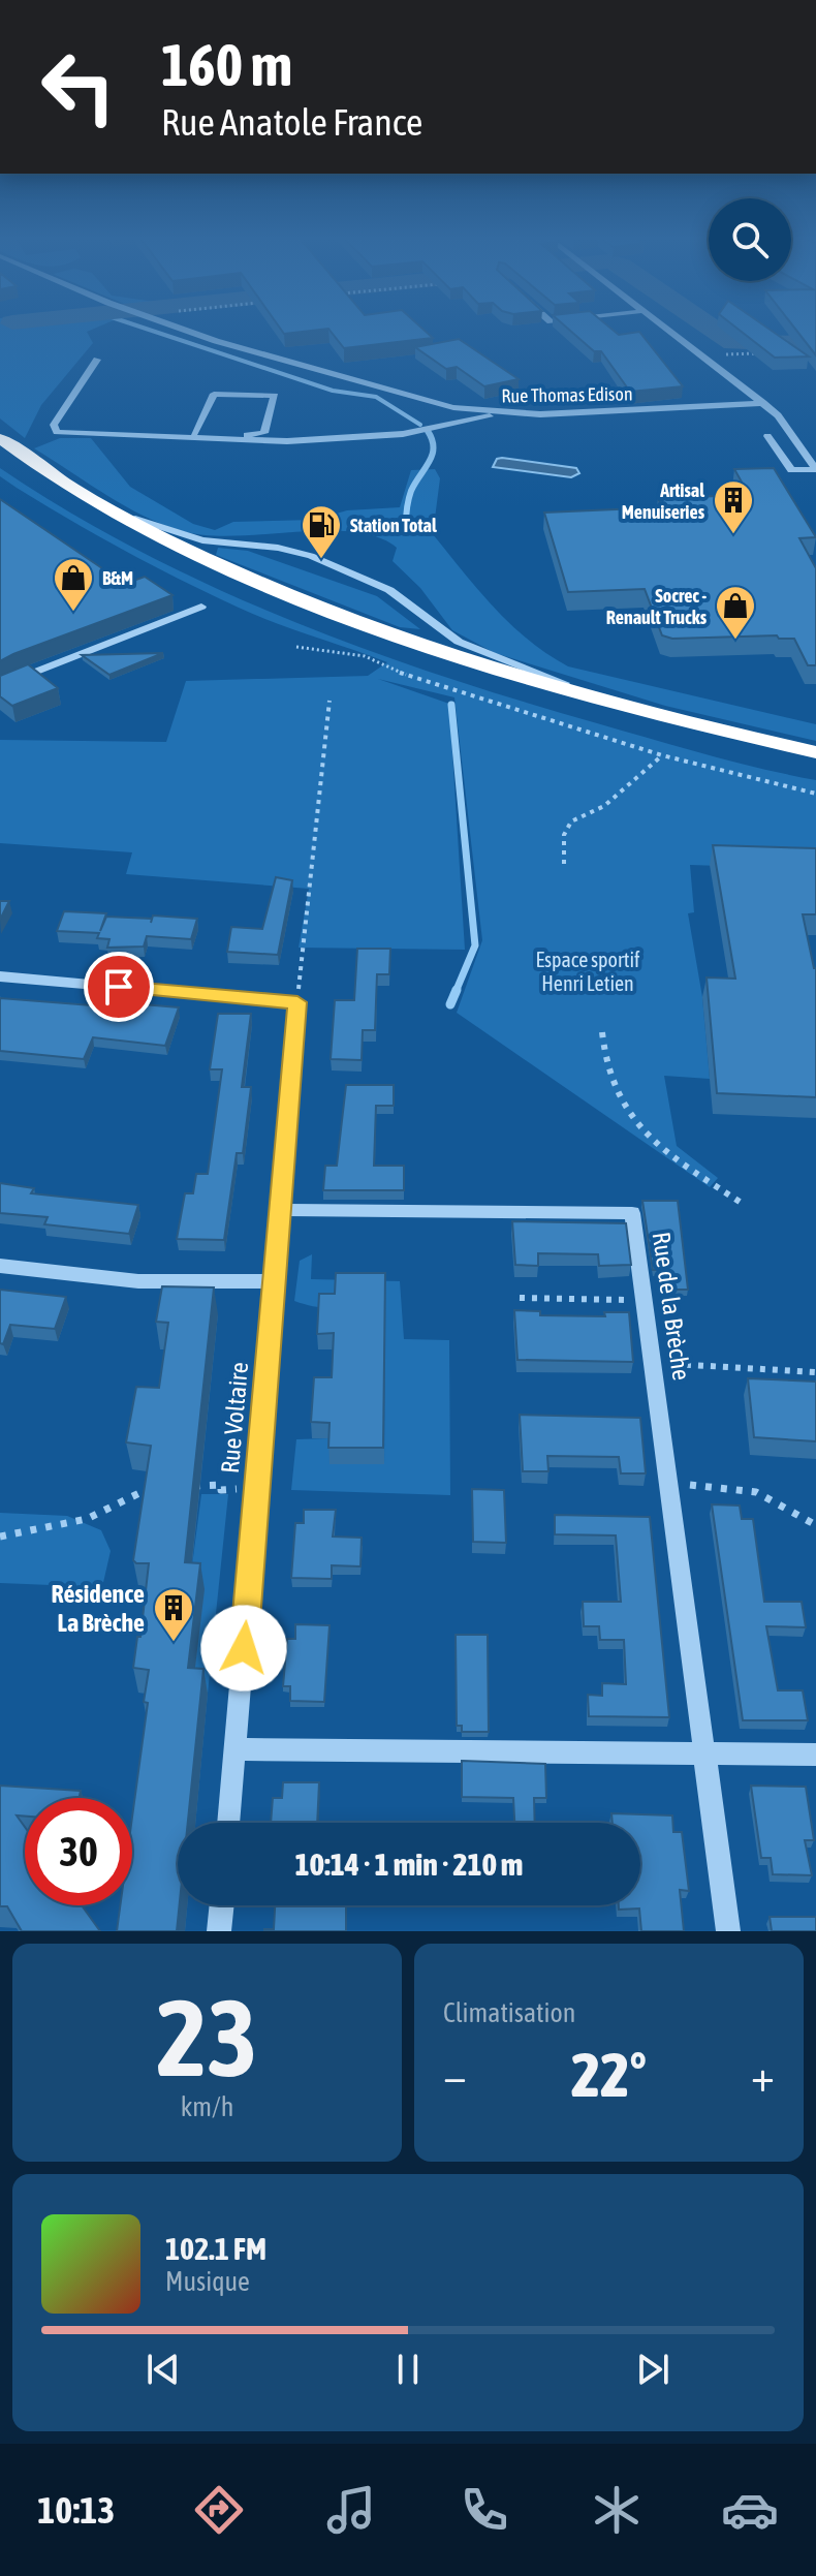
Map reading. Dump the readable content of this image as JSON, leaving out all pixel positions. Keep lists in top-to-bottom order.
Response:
{
  "streets": {
    "street": ["Rue Thomas Edison", "Rue de la Brèche", "Rue Voltaire"]
  },
  "crossings": [
    ["Rue de la Brèche", "Rue Voltaire"]
  ],
  "parks": ["Espace sportif Henri Letien"],
  "places": {
    "building": ["Artisal Menuiseries", "Résidence La Brèche"],
    "fuel station": ["Station Total"],
    "shop": ["B&M", "Socrec - Renault Trucks"]
  },
  "page": {
    "turn": ["160 m", "Rue Anatole France"],
    "limit": "30",
    "trip": "10:14 · 1 min · 210 m",
    "tile": [
      ["23", "km/h"],
      "Climatisation"
    ],
    "heat": ["−", "22°", "+"],
    "song": ["102.1 FM", "Musique"],
    "tabs": "10:13"
  }
}
